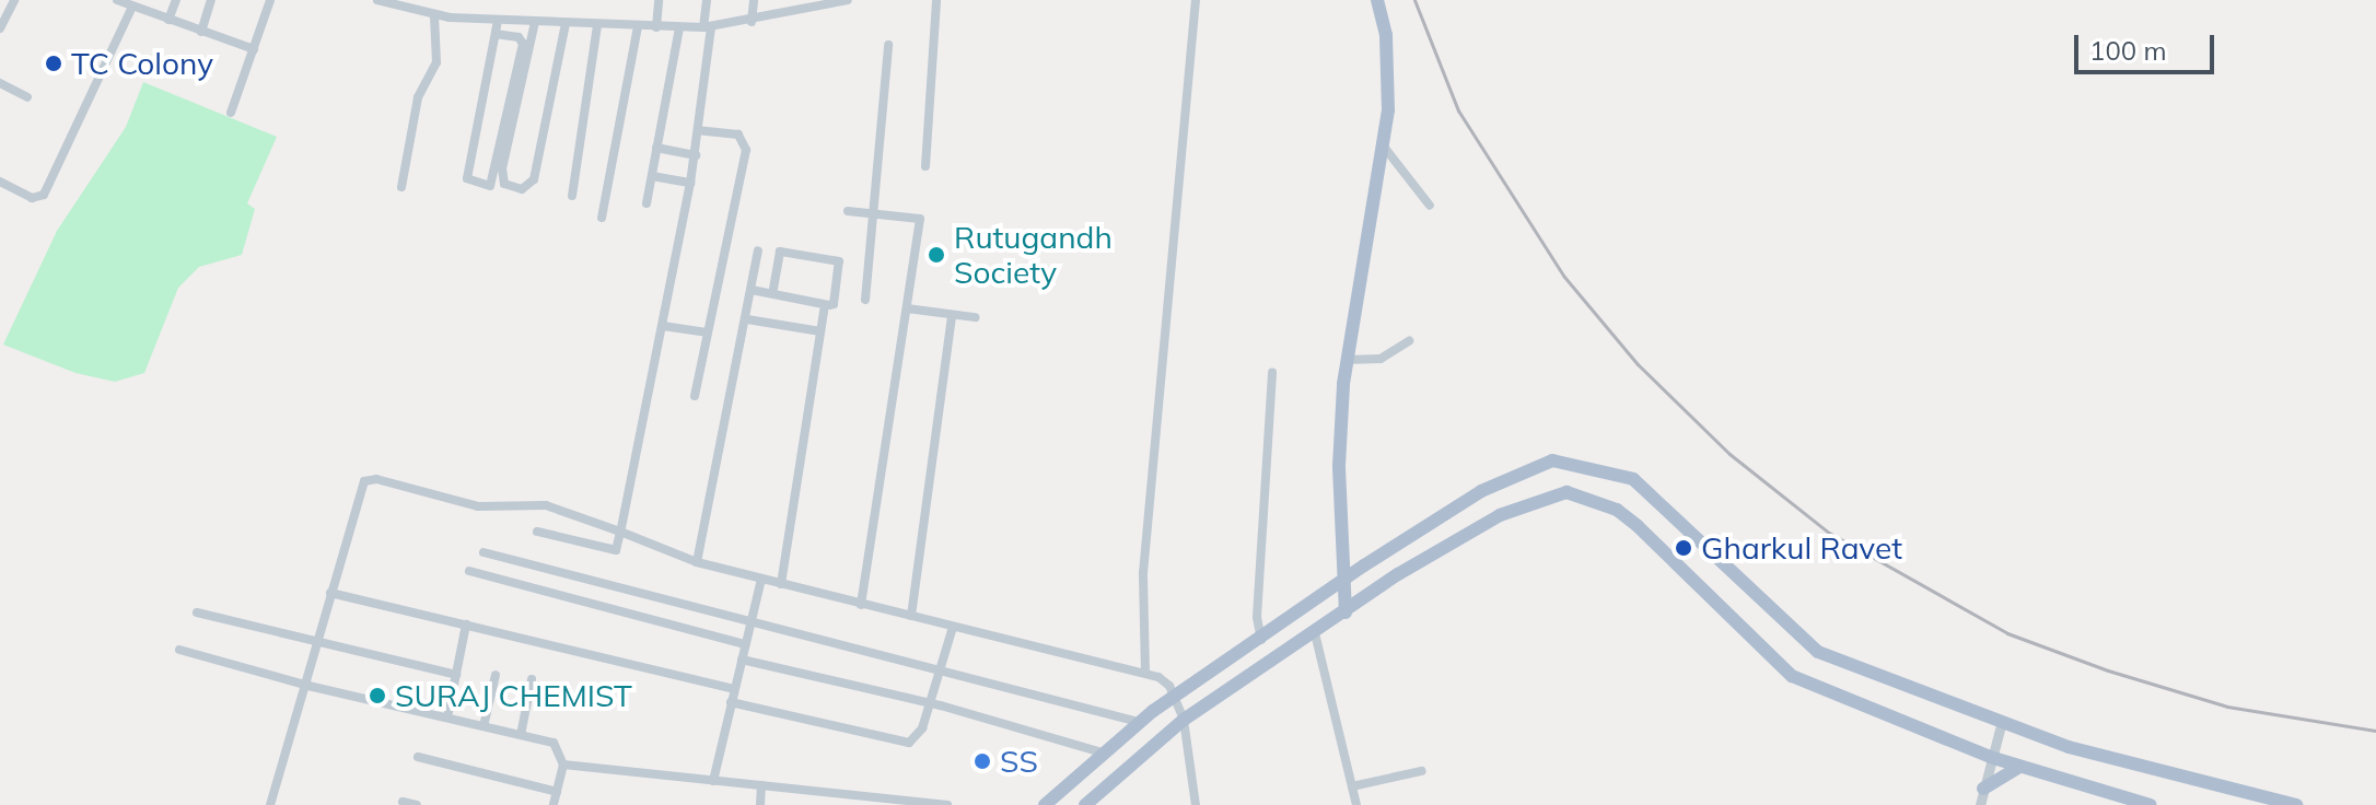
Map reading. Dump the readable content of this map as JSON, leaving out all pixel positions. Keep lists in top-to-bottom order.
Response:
{
  "places": [
    "TC Colony",
    "Rutugandh Society",
    "Gharkul Ravet",
    "SURAJ CHEMIST",
    "SS"
  ],
  "scale_bar": "100 m"
}
